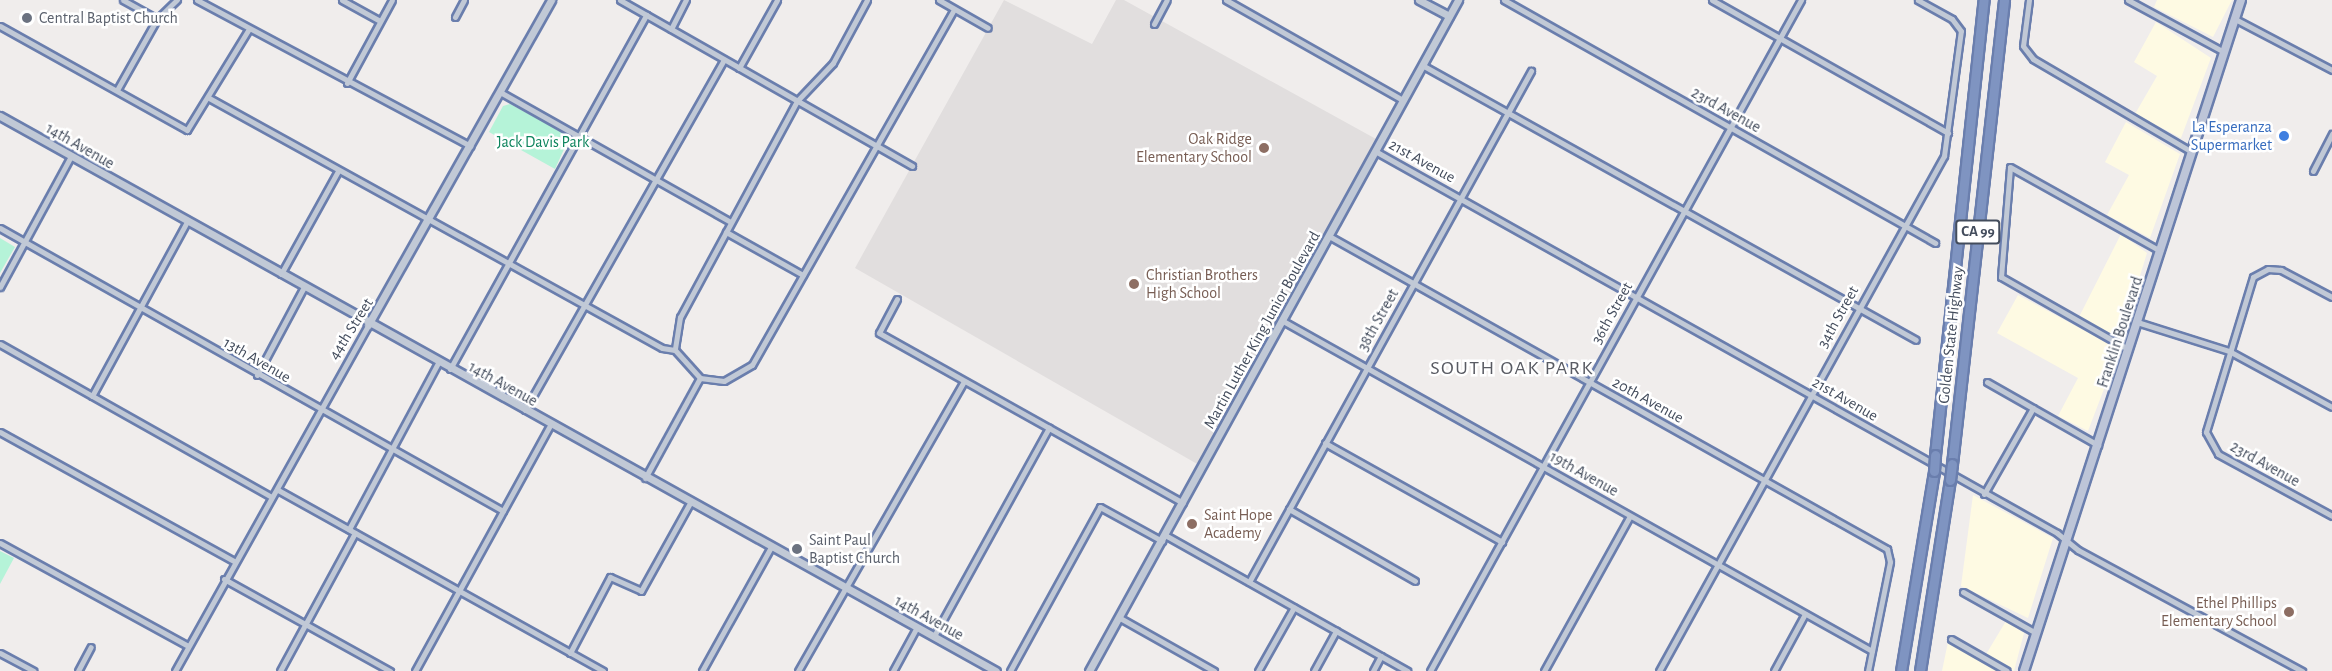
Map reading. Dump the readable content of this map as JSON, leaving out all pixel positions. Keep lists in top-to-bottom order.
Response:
{
  "streets": {
    "highway": ["CA 99", "Golden State Highway"],
    "main road": ["Franklin Boulevard"],
    "street": [
      "23rd Avenue",
      "14th Avenue",
      "21st Avenue",
      "36th Street",
      "34th Street",
      "38th Street",
      "44th Street",
      "Martin Luther King Junior Boulevard",
      "13th Avenue",
      "20th Avenue",
      "19th Avenue"
    ]
  },
  "crossings": [
    ["23rd Avenue", "36th Street"],
    ["23rd Avenue", "34th Street"],
    ["14th Avenue", "44th Street"],
    ["21st Avenue", "36th Street"],
    ["21st Avenue", "34th Street"],
    ["21st Avenue", "38th Street"],
    ["21st Avenue", "Martin Luther King Junior Boulevard"],
    ["21st Avenue", "Franklin Boulevard"],
    ["36th Street", "20th Avenue"],
    ["36th Street", "19th Avenue"],
    ["34th Street", "20th Avenue"],
    ["34th Street", "19th Avenue"],
    ["38th Street", "20th Avenue"],
    ["38th Street", "19th Avenue"],
    ["44th Street", "13th Avenue"],
    ["Martin Luther King Junior Boulevard", "20th Avenue"],
    ["Martin Luther King Junior Boulevard", "19th Avenue"],
    ["20th Avenue", "19th Avenue"]
  ],
  "districts": ["SOUTH OAK PARK"],
  "parks": ["Jack Davis Park"],
  "places": [
    "Central Baptist Church",
    "La Esperanza Supermarket",
    "Oak Ridge Elementary School",
    "Christian Brothers High School",
    "Saint Hope Academy",
    "Saint Paul Baptist Church",
    "Ethel Phillips Elementary School"
  ]
}
